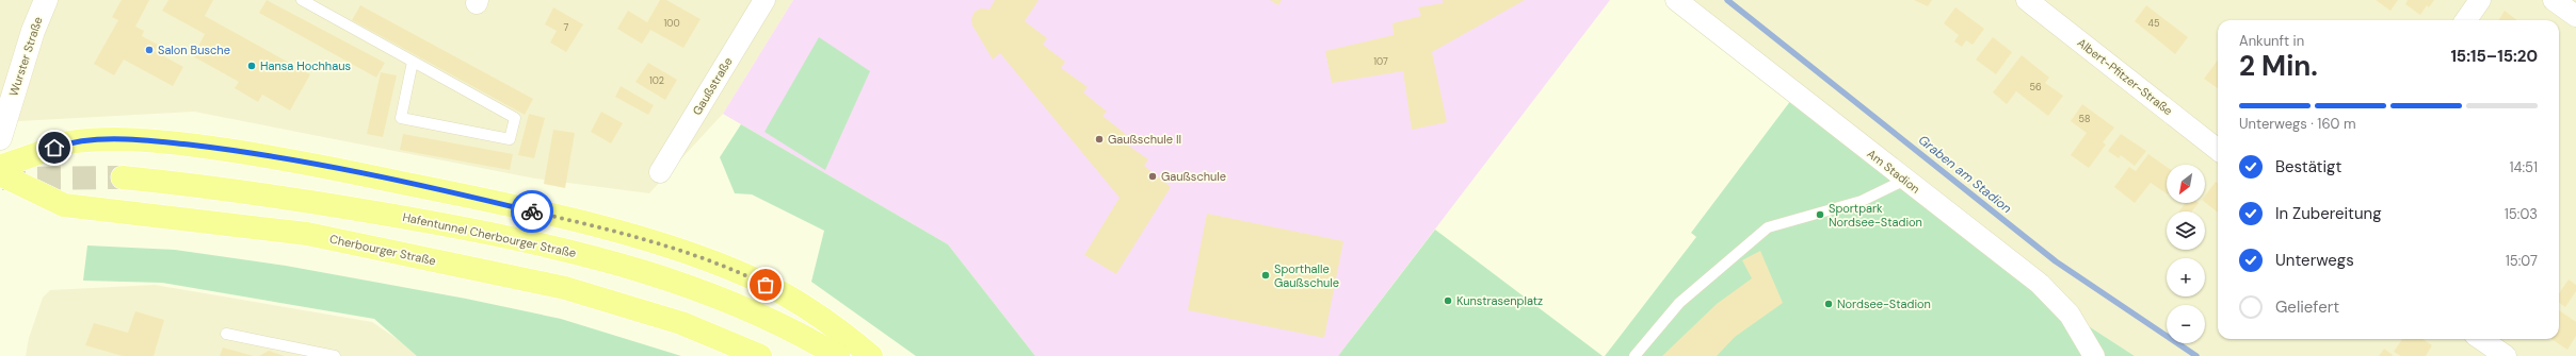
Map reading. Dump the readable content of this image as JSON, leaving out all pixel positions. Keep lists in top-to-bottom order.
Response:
{
  "streets": {
    "main road": ["Hafentunnel Cherbourger Straße", "Cherbourger Straße"],
    "street": [
      "Wurster Straße",
      "Albert-Pfitzer-Straße",
      "Gaußstraße",
      "Am Stadion"
    ]
  },
  "water": ["Graben am Stadion"],
  "places": [
    "Salon Busche",
    "Hansa Hochhaus",
    "Gaußschule II",
    "Gaußschule",
    "Sportpark Nordsee-Stadion",
    "Sporthalle Gaußschule",
    "Kunstrasenplatz",
    "Nordsee-Stadion"
  ],
  "house_numbers": [
    "100",
    "45",
    "7",
    "107",
    "102",
    "56",
    "58"
  ],
  "north": "bottom left",
  "page": {
    "heading": ["2 Min.", "Ankunft in", "15:15–15:20"],
    "bar": "Unterwegs · 160 m",
    "list": [
      ["Bestätigt", "14:51"],
      ["In Zubereitung", "15:03"],
      ["Unterwegs", "15:07"],
      "Geliefert"
    ],
    "map_buttons": ["+", "−"]
  }
}
